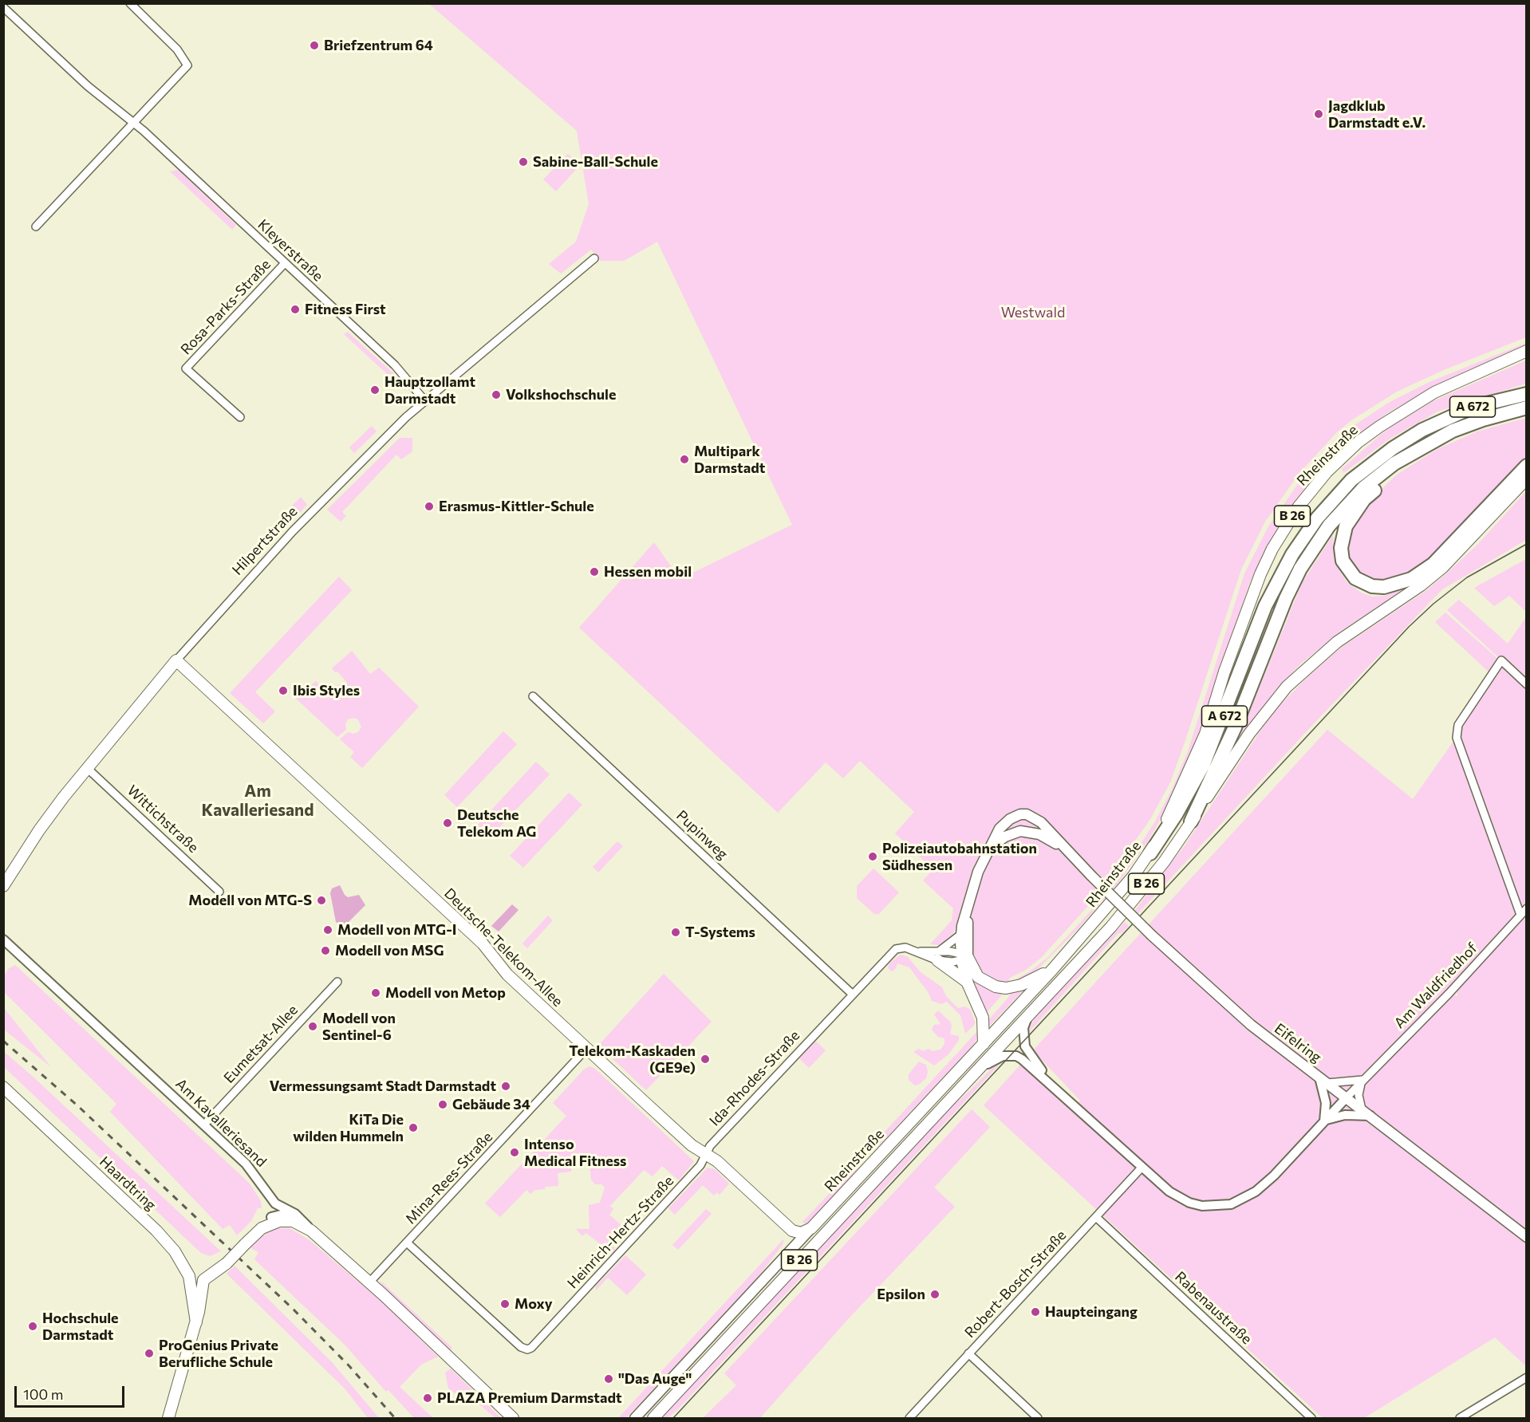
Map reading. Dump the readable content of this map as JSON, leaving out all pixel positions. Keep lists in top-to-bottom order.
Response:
{
  "streets": {
    "highway": ["A 672"],
    "main road": [
      "Rheinstraße",
      "B 26",
      "Hilpertstraße",
      "Deutsche-Telekom-Allee",
      "Eifelring",
      "Am Kavalleriesand",
      "Haardtring"
    ],
    "street": [
      "Kleyerstraße",
      "Rosa-Parks-Straße",
      "Wittichstraße",
      "Pupinweg",
      "Am Waldfriedhof",
      "Eumetsat-Allee",
      "Ida-Rhodes-Straße",
      "Mina-Rees-Straße",
      "Heinrich-Hertz-Straße",
      "Robert-Bosch-Straße",
      "Rabenaustraße"
    ]
  },
  "crossings": [
    ["Kleyerstraße", "Rosa-Parks-Straße"],
    ["Kleyerstraße", "Hilpertstraße"],
    ["A 672", "Rheinstraße"],
    ["Rheinstraße", "Deutsche-Telekom-Allee"],
    ["Hilpertstraße", "Wittichstraße"],
    ["Hilpertstraße", "Deutsche-Telekom-Allee"],
    ["Pupinweg", "Ida-Rhodes-Straße"],
    ["Deutsche-Telekom-Allee", "Ida-Rhodes-Straße"],
    ["Deutsche-Telekom-Allee", "Mina-Rees-Straße"],
    ["Deutsche-Telekom-Allee", "Heinrich-Hertz-Straße"],
    ["Am Waldfriedhof", "Eifelring"],
    ["Eumetsat-Allee", "Am Kavalleriesand"],
    ["Ida-Rhodes-Straße", "Heinrich-Hertz-Straße"],
    ["Am Kavalleriesand", "Mina-Rees-Straße"],
    ["Mina-Rees-Straße", "Heinrich-Hertz-Straße"],
    ["Robert-Bosch-Straße", "Rabenaustraße"]
  ],
  "districts": ["Am Kavalleriesand"],
  "parks": ["Westwald"],
  "places": [
    "Briefzentrum 64",
    "Jagdklub Darmstadt e.V.",
    "Sabine-Ball-Schule",
    "Fitness First",
    "Hauptzollamt Darmstadt",
    "Volkshochschule",
    "Multipark Darmstadt",
    "Erasmus-Kittler-Schule",
    "Hessen mobil",
    "Ibis Styles",
    "Deutsche Telekom AG",
    "Polizeiautobahnstation Südhessen",
    "Modell von MTG-S",
    "Modell von MTG-I",
    "T-Systems",
    "Modell von MSG",
    "Modell von Metop",
    "Modell von Sentinel-6",
    "Telekom-Kaskaden (GE9e)",
    "Vermessungsamt Stadt Darmstadt",
    "Gebäude 34",
    "KiTa Die wilden Hummeln",
    "Intenso Medical Fitness",
    "Epsilon",
    "Moxy",
    "Haupteingang",
    "Hochschule Darmstadt",
    "ProGenius Private Berufliche Schule",
    "\"Das Auge\"",
    "PLAZA Premium Darmstadt"
  ],
  "scale_bar": "100 m"
}
